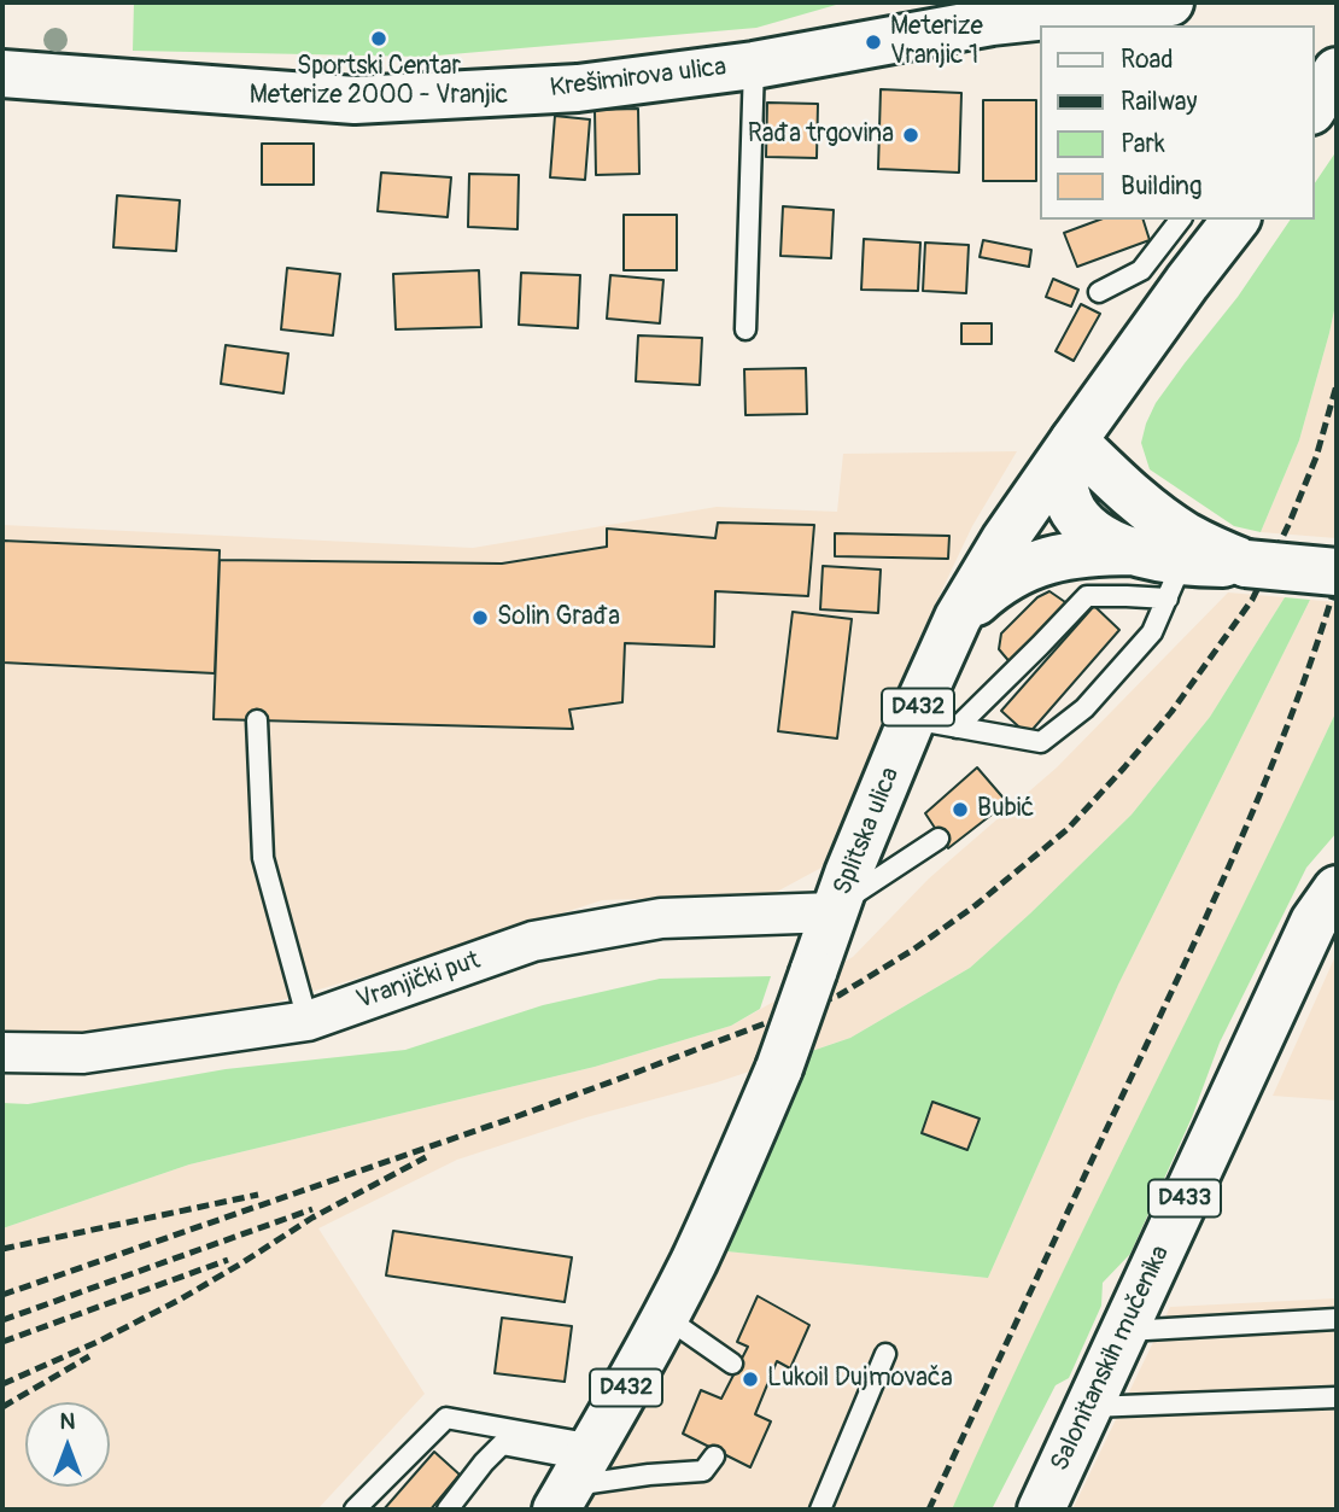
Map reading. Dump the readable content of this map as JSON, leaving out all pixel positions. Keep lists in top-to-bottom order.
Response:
{
  "streets": {
    "main road": [
      "Krešimirova ulica",
      "D432",
      "Splitska ulica",
      "D433",
      "Salonitanskih mučenika"
    ],
    "street": ["Vranjički put"]
  },
  "crossings": [
    ["D432", "Splitska ulica"],
    ["Splitska ulica", "Vranjički put"]
  ],
  "places": [
    "Sportski Centar Meterize 2000 - Vranjic",
    "Meterize Vranjic 1",
    "Rađa trgovina",
    "Solin Građa",
    "Bubić",
    "Lukoil Dujmovača"
  ],
  "legend": [
    "Road",
    "Railway",
    "Park",
    "Building"
  ],
  "north": "top"
}
